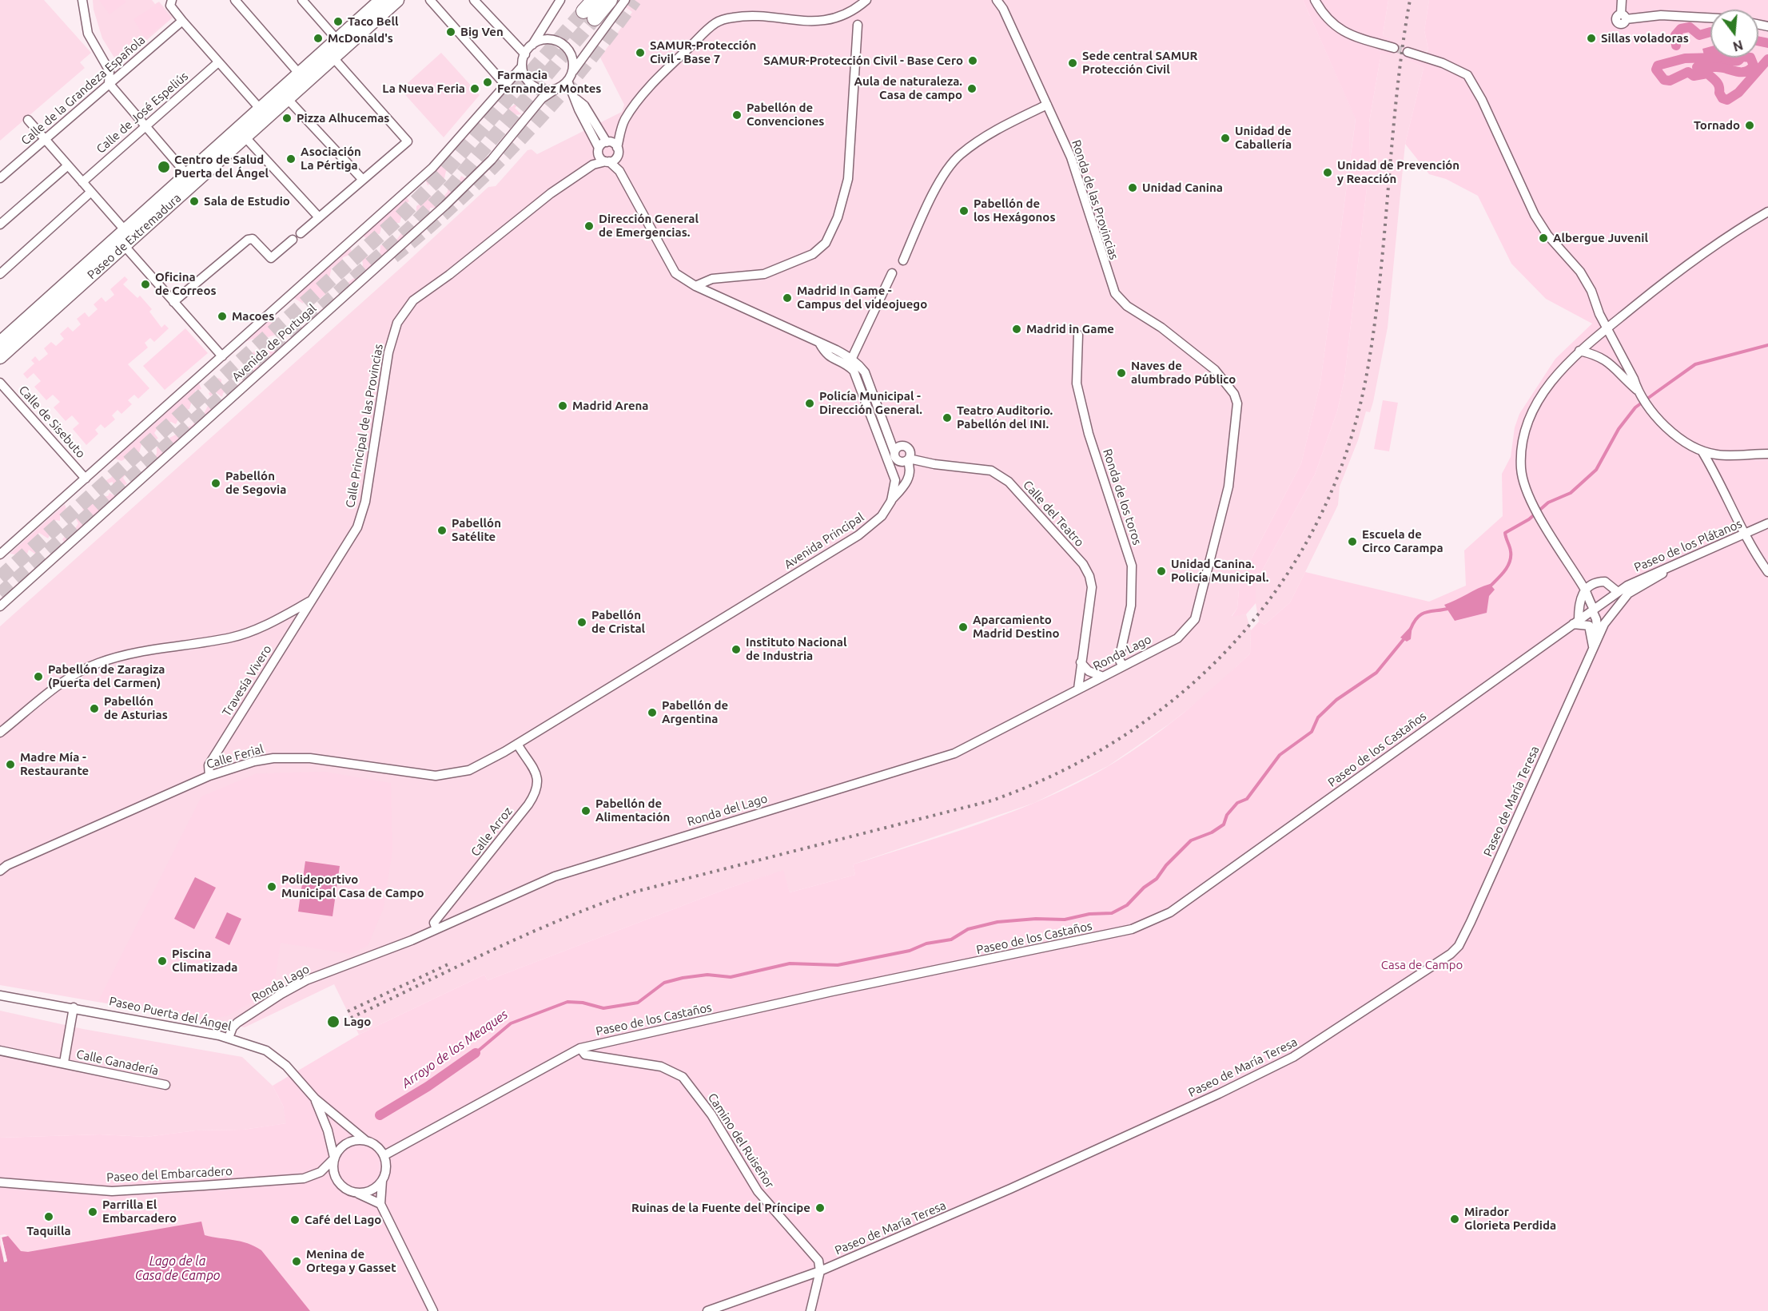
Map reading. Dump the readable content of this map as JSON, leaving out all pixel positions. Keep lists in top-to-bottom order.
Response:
{
  "streets": {
    "main road": ["Paseo de Extremadura"],
    "street": [
      "Calle de la Grandeza Española",
      "Calle de José Espeliús",
      "Ronda de las Provincias",
      "Avenida de Portugal",
      "Calle de Sisebuto",
      "Calle Principal de las Provincias",
      "Ronda de los toros",
      "Calle del Teatro",
      "Avenida Principal",
      "Paseo de los Plátanos",
      "Ronda Lago",
      "Travesía Vivero",
      "Paseo de los Castaños",
      "Calle Ferial",
      "Paseo de María Teresa",
      "Ronda del Lago",
      "Calle Arroz",
      "Paseo Puerta del Ángel",
      "Calle Ganadería",
      "Camino del Ruiseñor",
      "Paseo del Embarcadero"
    ]
  },
  "crossings": [
    ["Ronda de las Provincias", "Ronda Lago"],
    ["Avenida de Portugal", "Calle de Sisebuto"],
    ["Calle Principal de las Provincias", "Travesía Vivero"],
    ["Ronda de los toros", "Ronda Lago"],
    ["Calle del Teatro", "Avenida Principal"],
    ["Calle del Teatro", "Ronda Lago"],
    ["Calle del Teatro", "Ronda del Lago"],
    ["Avenida Principal", "Calle Ferial"],
    ["Avenida Principal", "Calle Arroz"],
    ["Paseo de los Plátanos", "Paseo de los Castaños"],
    ["Paseo de los Plátanos", "Paseo de María Teresa"],
    ["Ronda Lago", "Ronda del Lago"],
    ["Ronda Lago", "Paseo Puerta del Ángel"],
    ["Travesía Vivero", "Calle Ferial"],
    ["Paseo de los Castaños", "Paseo de María Teresa"],
    ["Paseo de los Castaños", "Paseo Puerta del Ángel"],
    ["Paseo de los Castaños", "Camino del Ruiseñor"],
    ["Paseo de los Castaños", "Paseo del Embarcadero"],
    ["Calle Ferial", "Calle Arroz"],
    ["Paseo de María Teresa", "Camino del Ruiseñor"],
    ["Ronda del Lago", "Calle Arroz"],
    ["Paseo Puerta del Ángel", "Calle Ganadería"],
    ["Paseo Puerta del Ángel", "Paseo del Embarcadero"]
  ],
  "water": ["Arroyo de los Meaques", "Lago de la Casa de Campo"],
  "parks": ["Casa de Campo"],
  "places": [
    "Taco Bell",
    "Big Ven",
    "McDonald's",
    "Sillas voladoras",
    "SAMUR-Protección Civil - Base 7",
    "SAMUR-Protección Civil - Base Cero",
    "Sede central SAMUR Protección Civil",
    "Farmacia Fernandez Montes",
    "La Nueva Feria",
    "Aula de naturaleza. Casa de campo",
    "Pabellón de Convenciones",
    "Pizza Alhucemas",
    "Tornado",
    "Unidad de Caballería",
    "Asociación La Pértiga",
    "Centro de Salud Puerta del Ángel",
    "Unidad de Prevención y Reacción",
    "Unidad Canina",
    "Sala de Estudio",
    "Pabellón de los Hexágonos",
    "Dirección General de Emergencias.",
    "Albergue Juvenil",
    "Oficina de Correos",
    "Madrid In Game - Campus del videojuego",
    "Macoes",
    "Madrid in Game",
    "Naves de alumbrado Público",
    "Policía Municipal - Dirección General.",
    "Madrid Arena",
    "Teatro Auditorio. Pabellón del INI.",
    "Pabellón de Segovia",
    "Pabellón Satélite",
    "Escuela de Circo Carampa",
    "Unidad Canina. Policía Municipal.",
    "Pabellón de Cristal",
    "Aparcamiento Madrid Destino",
    "Instituto Nacional de Industria",
    "Pabellón de Zaragiza (Puerta del Carmen)",
    "Pabellón de Asturias",
    "Pabellón de Argentina",
    "Madre Mía - Restaurante",
    "Pabellón de Alimentación",
    "Polideportivo Municipal Casa de Campo",
    "Piscina Climatizada",
    "Lago",
    "Ruinas de la Fuente del Príncipe",
    "Parrilla El Embarcadero",
    "Taquilla",
    "Mirador Glorieta Perdida",
    "Café del Lago",
    "Menina de Ortega y Gasset"
  ],
  "north": "bottom"
}
